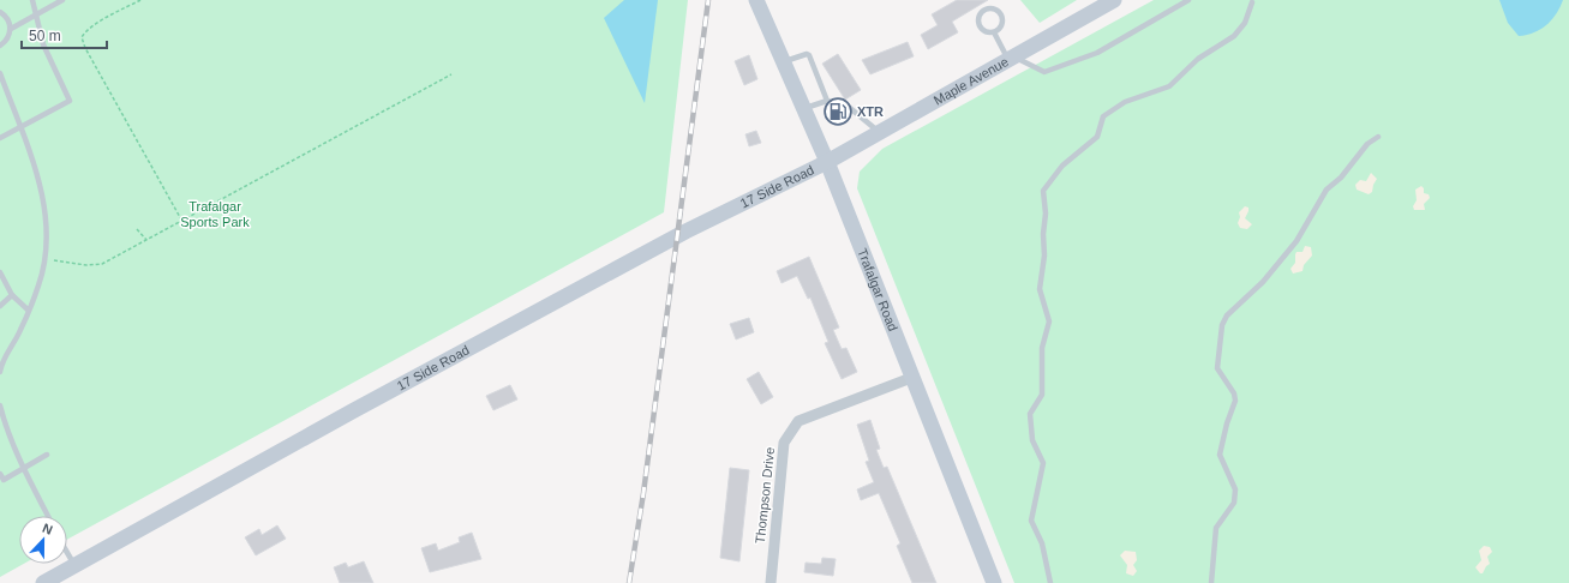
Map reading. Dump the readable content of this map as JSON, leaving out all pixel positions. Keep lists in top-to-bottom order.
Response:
{
  "streets": {
    "main road": ["Maple Avenue", "17 Side Road", "Trafalgar Road"],
    "street": ["Thompson Drive"]
  },
  "crossings": [
    ["Maple Avenue", "17 Side Road"],
    ["Maple Avenue", "Trafalgar Road"],
    ["17 Side Road", "Trafalgar Road"],
    ["Trafalgar Road", "Thompson Drive"]
  ],
  "parks": ["Trafalgar Sports Park"],
  "places": {
    "fuel station": ["XTR"]
  },
  "scale_bar": "50 m",
  "north": "top"
}
